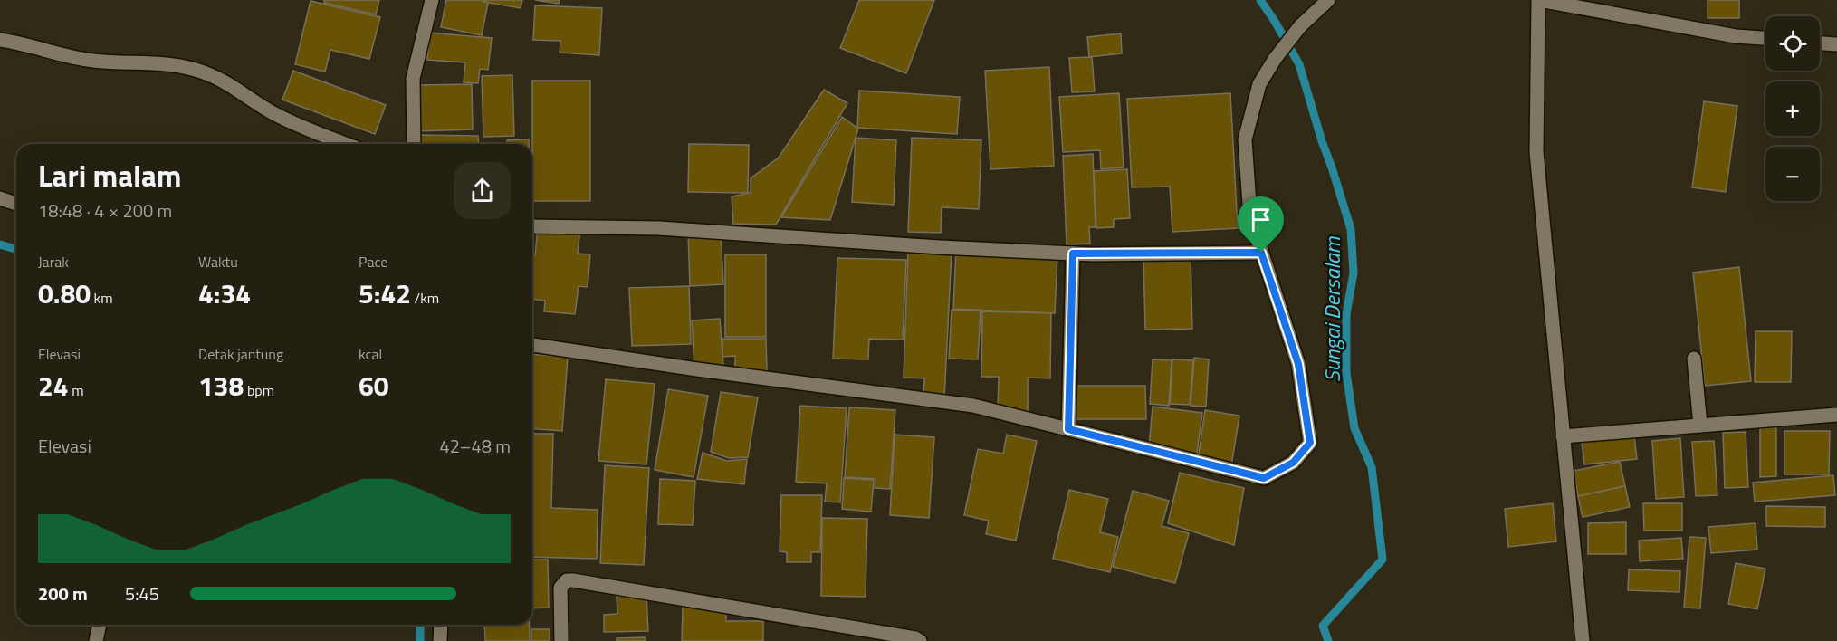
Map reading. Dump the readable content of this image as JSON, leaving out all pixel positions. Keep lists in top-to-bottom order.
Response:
{
  "water": ["Sungai Dersalam"],
  "page": {
    "map_buttons": ["+", "−"],
    "heading": ["Lari malam", "18:48 · 4 × 200 m"],
    "stats": [
      ["Jarak", "0.80 km"],
      ["Waktu", "4:34"],
      ["Pace", "5:42 /km"],
      ["Elevasi", "24 m"],
      ["Detak jantung", "138 bpm"],
      ["kcal", "60"]
    ],
    "chart": ["Elevasi", "42–48 m"],
    "list": [
      {
        "name": "200 m",
        "note": "5:45"
      }
    ]
  }
}
